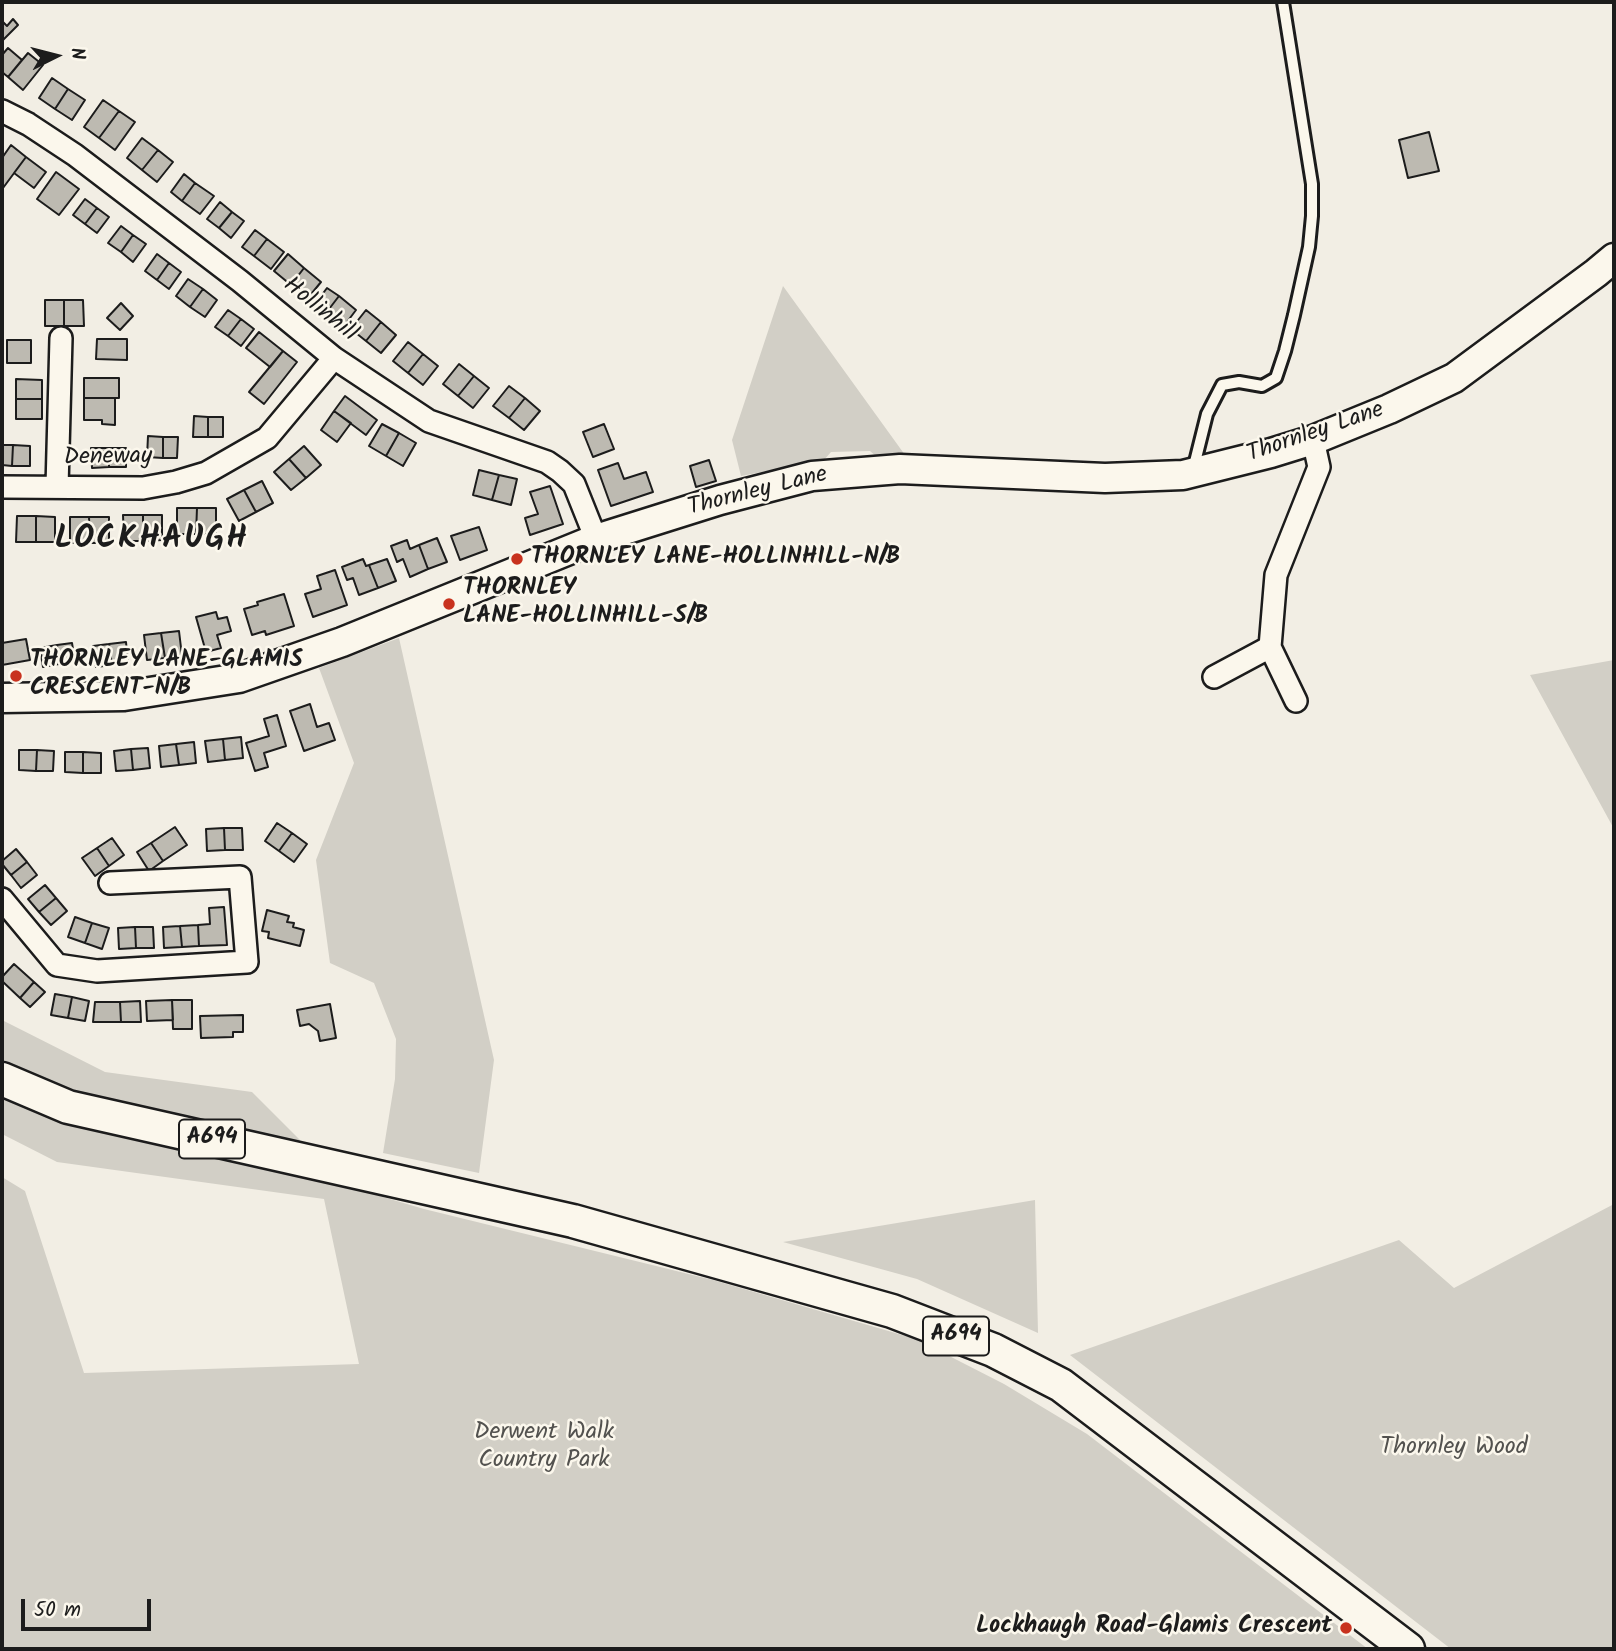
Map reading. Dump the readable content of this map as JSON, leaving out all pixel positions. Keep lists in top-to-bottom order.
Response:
{
  "streets": {
    "main road": ["A694"],
    "street": ["Hollinhill", "Thornley Lane", "Deneway"]
  },
  "crossings": [
    ["Hollinhill", "Thornley Lane"],
    ["Hollinhill", "Deneway"]
  ],
  "districts": ["LOCKHAUGH"],
  "parks": ["Derwent Walk Country Park", "Thornley Wood"],
  "places": [
    "THORNLEY LANE-HOLLINHILL-N/B",
    "THORNLEY LANE-HOLLINHILL-S/B",
    "THORNLEY LANE-GLAMIS CRESCENT-N/B",
    "Lockhaugh Road-Glamis Crescent"
  ],
  "scale_bar": "50 m",
  "north": "right"
}
